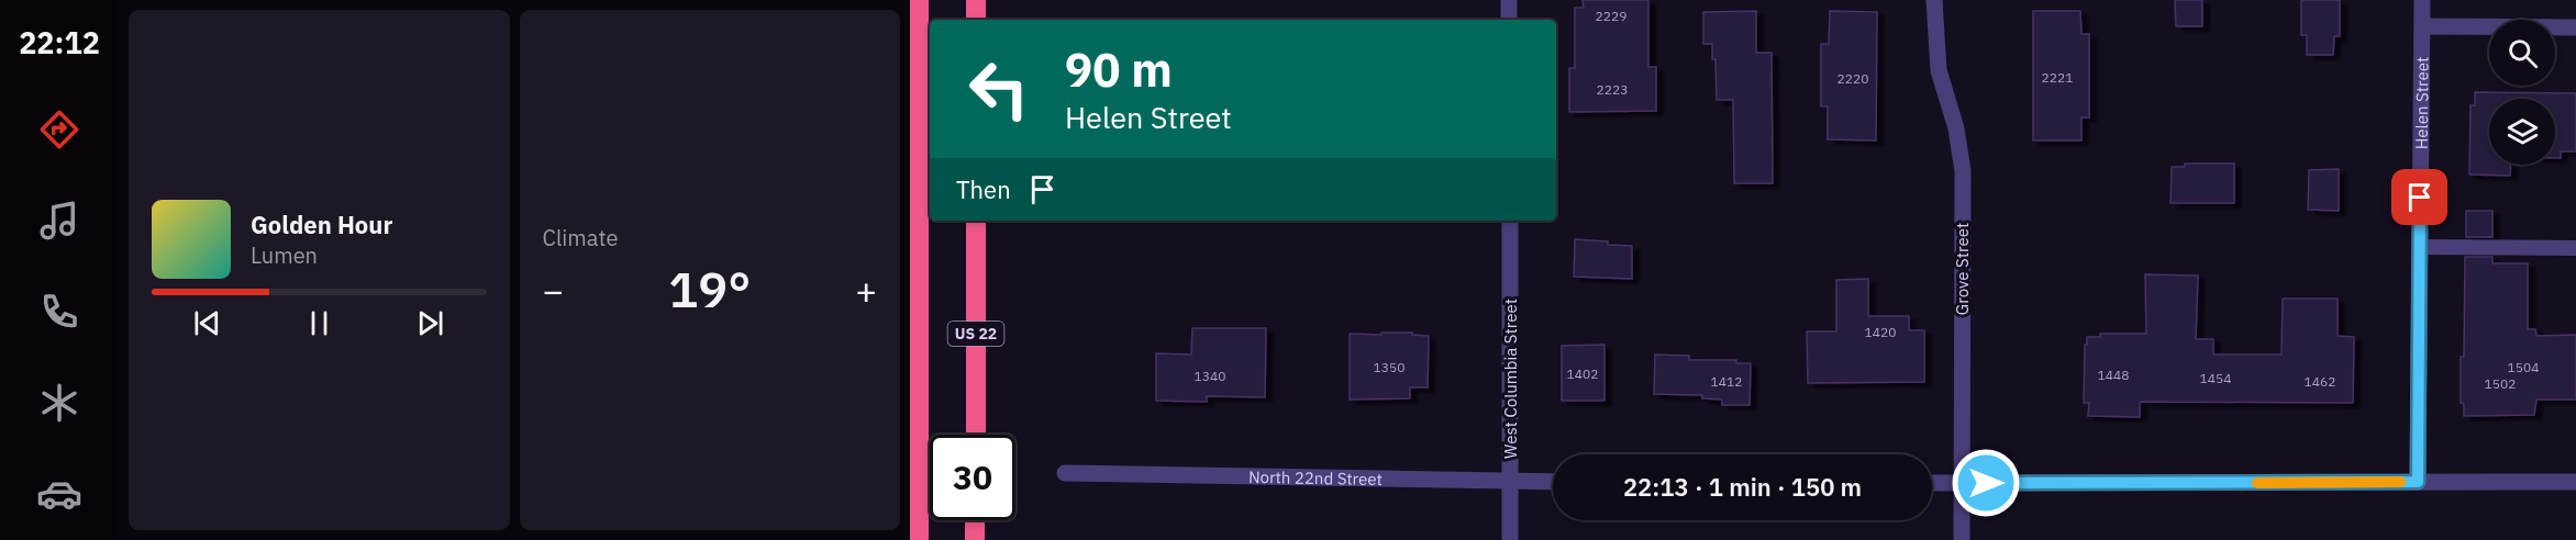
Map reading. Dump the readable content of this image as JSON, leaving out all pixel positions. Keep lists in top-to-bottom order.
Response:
{
  "streets": {
    "highway": ["US 22"],
    "street": [
      "Helen Street",
      "Grove Street",
      "West Columbia Street",
      "North 22nd Street"
    ]
  },
  "crossings": [
    ["West Columbia Street", "North 22nd Street"]
  ],
  "house_numbers": [
    "2229",
    "2221",
    "2220",
    "2223",
    "1420",
    "1350",
    "1504",
    "1402",
    "1448",
    "1340",
    "1454",
    "1412",
    "1462",
    "1502"
  ],
  "page": {
    "tabs": "22:12",
    "tile": "Climate",
    "turn": ["90 m", "Helen Street"],
    "then": "Then",
    "song": ["Golden Hour", "Lumen"],
    "heat": ["−", "19°", "+"],
    "limit": "30",
    "trip": "22:13 · 1 min · 150 m"
  }
}
